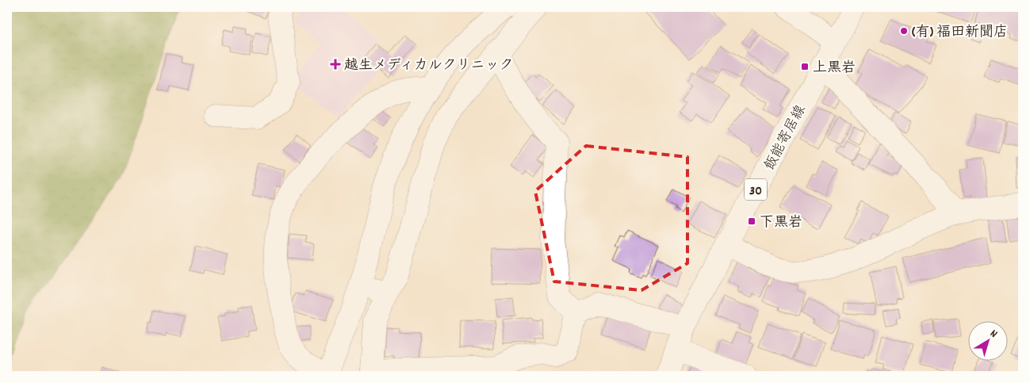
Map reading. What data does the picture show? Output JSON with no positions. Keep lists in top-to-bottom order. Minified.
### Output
{"streets":{"street":["飯能寄居線","30"]},"places":{"other":["(有) 福田新聞店"],"health":["越生メディカルクリニック"],"transit":["上黒岩","下黒岩"]},"north":"top right"}
